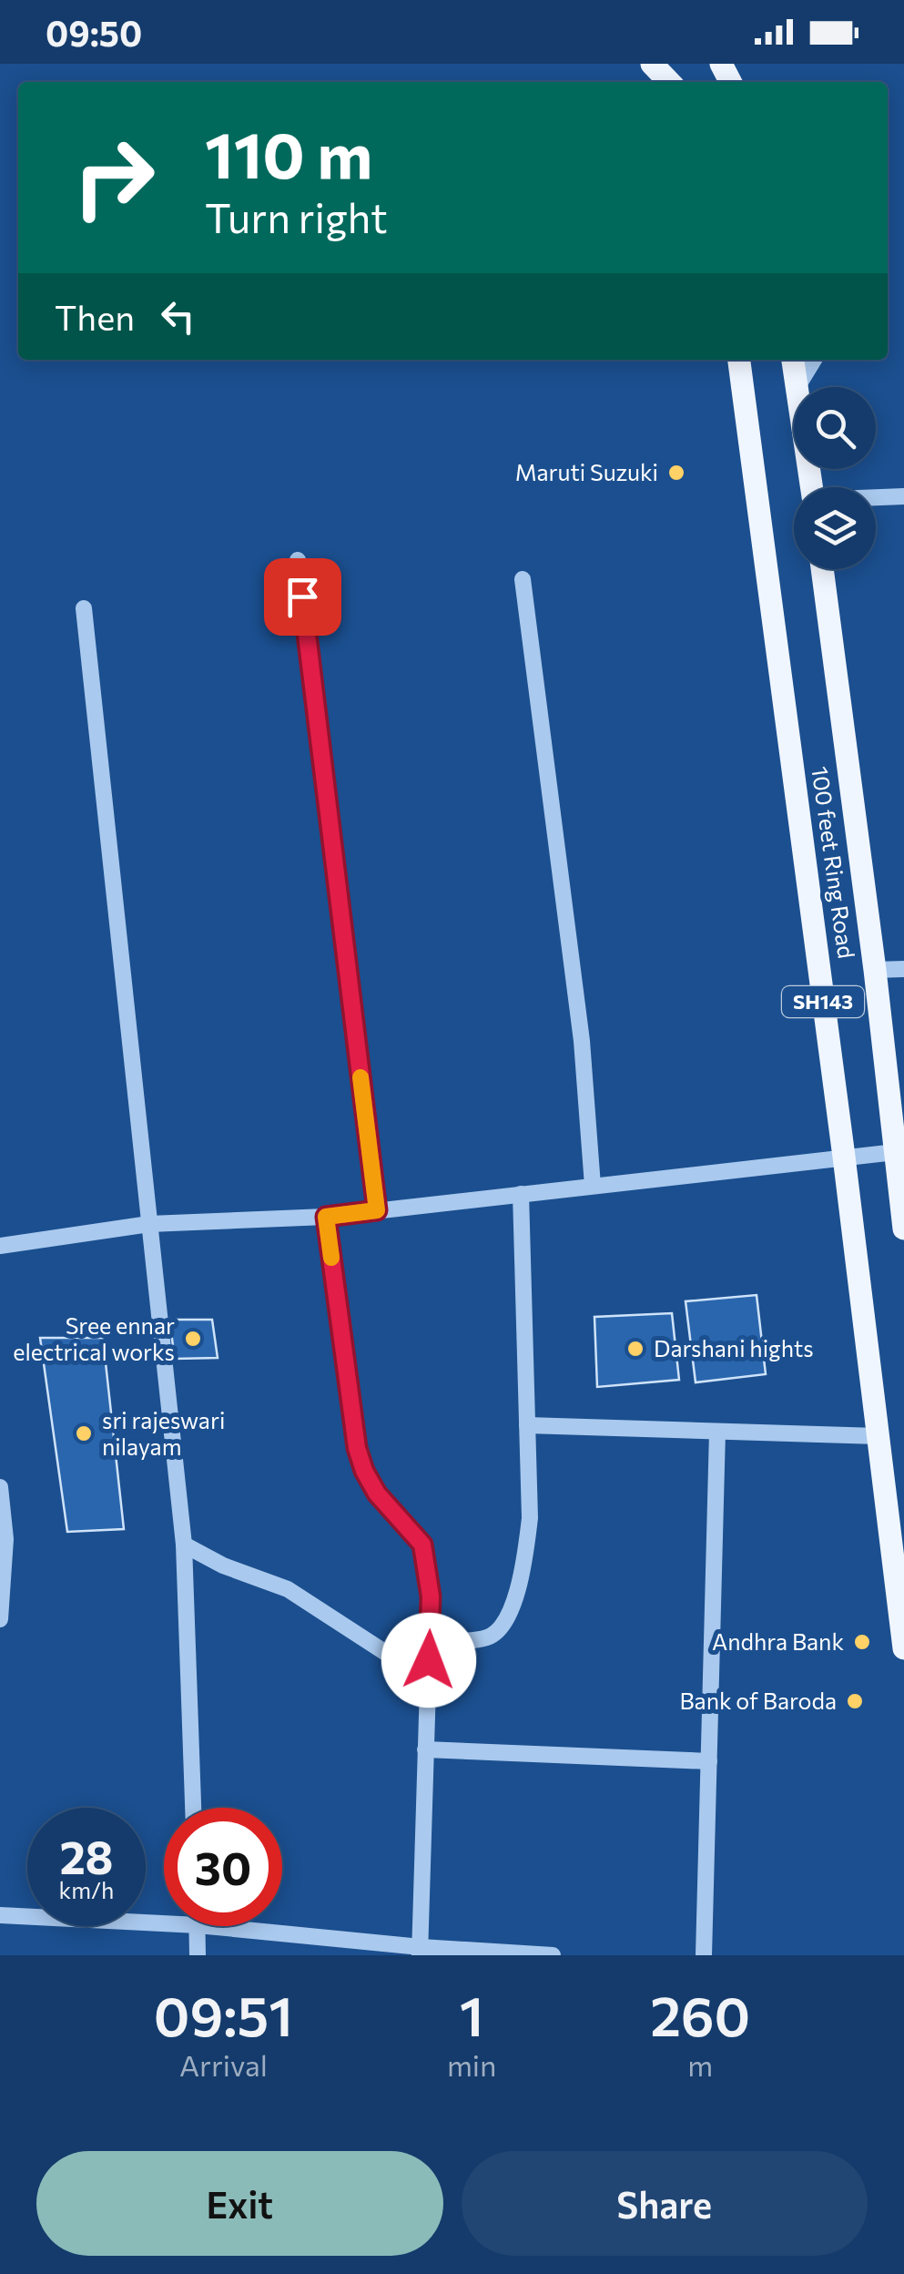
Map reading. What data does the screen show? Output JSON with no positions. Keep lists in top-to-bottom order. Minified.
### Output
{"streets":{"main road":["100 feet Ring Road","SH143"]},"places":["Maruti Suzuki","Sree ennar electrical works","Darshani hights","sri rajeswari nilayam","Andhra Bank","Bank of Baroda"],"page":{"status":"09:50","turn":["110 m","Turn right"],"then":"Then","speed":"28 km/h","limit":"30","eta":["09:51","Arrival","1","min","260","m"],"buttons":["Exit","Share"]}}
